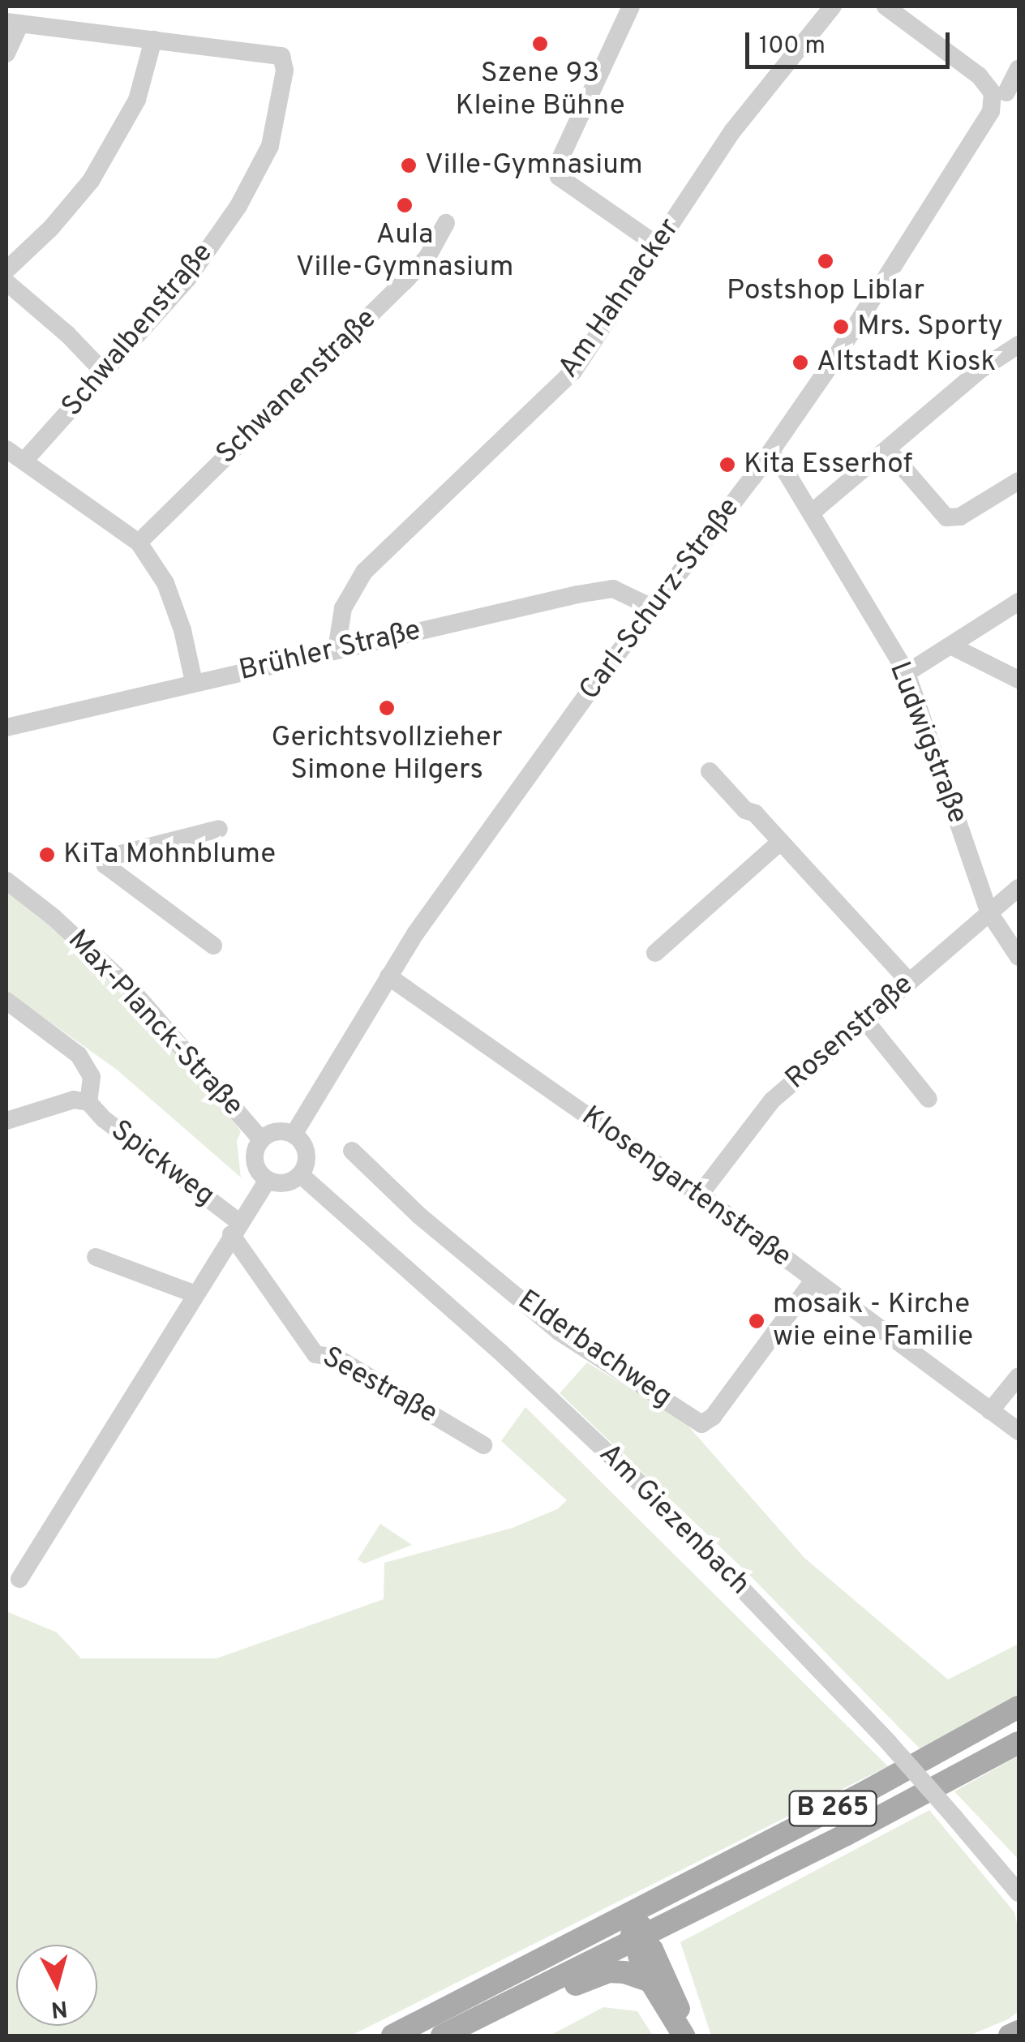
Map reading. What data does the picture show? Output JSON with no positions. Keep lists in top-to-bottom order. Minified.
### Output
{"streets":{"main road":["B 265"],"street":["Am Hahnacker","Schwalbenstraße","Schwanenstraße","Carl-Schurz-Straße","Brühler Straße","Ludwigstraße","Max-Planck-Straße","Rosenstraße","Spickweg","Klosengartenstraße","Elderbachweg","Seestraße","Am Giezenbach"]},"crossings":[["Am Hahnacker","Brühler Straße"],["Carl-Schurz-Straße","Brühler Straße"],["Carl-Schurz-Straße","Ludwigstraße"],["Carl-Schurz-Straße","Max-Planck-Straße"],["Carl-Schurz-Straße","Klosengartenstraße"],["Carl-Schurz-Straße","Am Giezenbach"],["Ludwigstraße","Rosenstraße"],["Max-Planck-Straße","Am Giezenbach"],["Rosenstraße","Klosengartenstraße"],["Spickweg","Seestraße"],["Klosengartenstraße","Elderbachweg"]],"places":["Szene 93 Kleine Bühne","Ville-Gymnasium","Aula Ville-Gymnasium","Postshop Liblar","Mrs. Sporty","Altstadt Kiosk","Kita Esserhof","Gerichtsvollzieher Simone Hilgers","KiTa Mohnblume","mosaik - Kirche wie eine Familie"],"scale_bar":"100 m","north":"bottom"}
